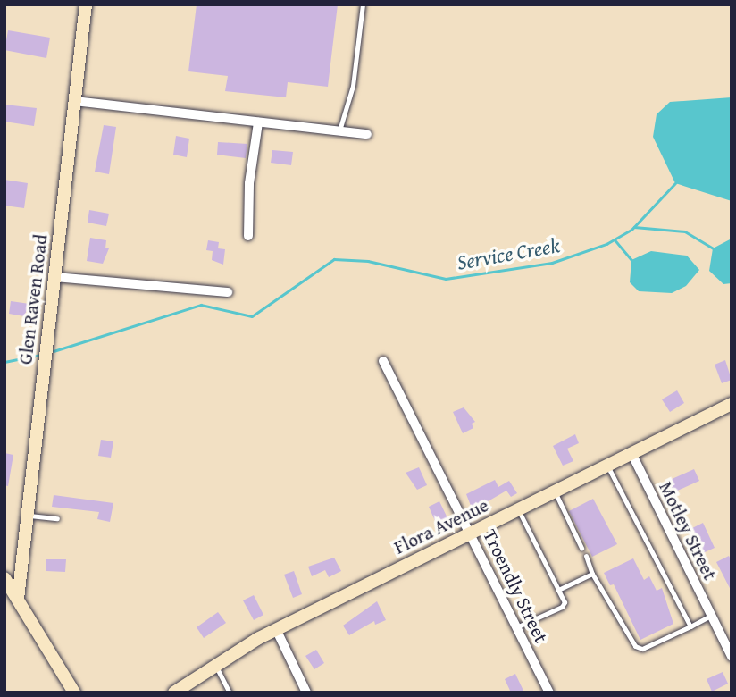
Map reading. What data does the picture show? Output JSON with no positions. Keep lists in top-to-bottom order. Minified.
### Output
{"streets":{"street":["Glen Raven Road","Flora Avenue","Motley Street","Troendly Street"]},"crossings":[["Flora Avenue","Motley Street"],["Flora Avenue","Troendly Street"]],"water":["Service Creek"]}
